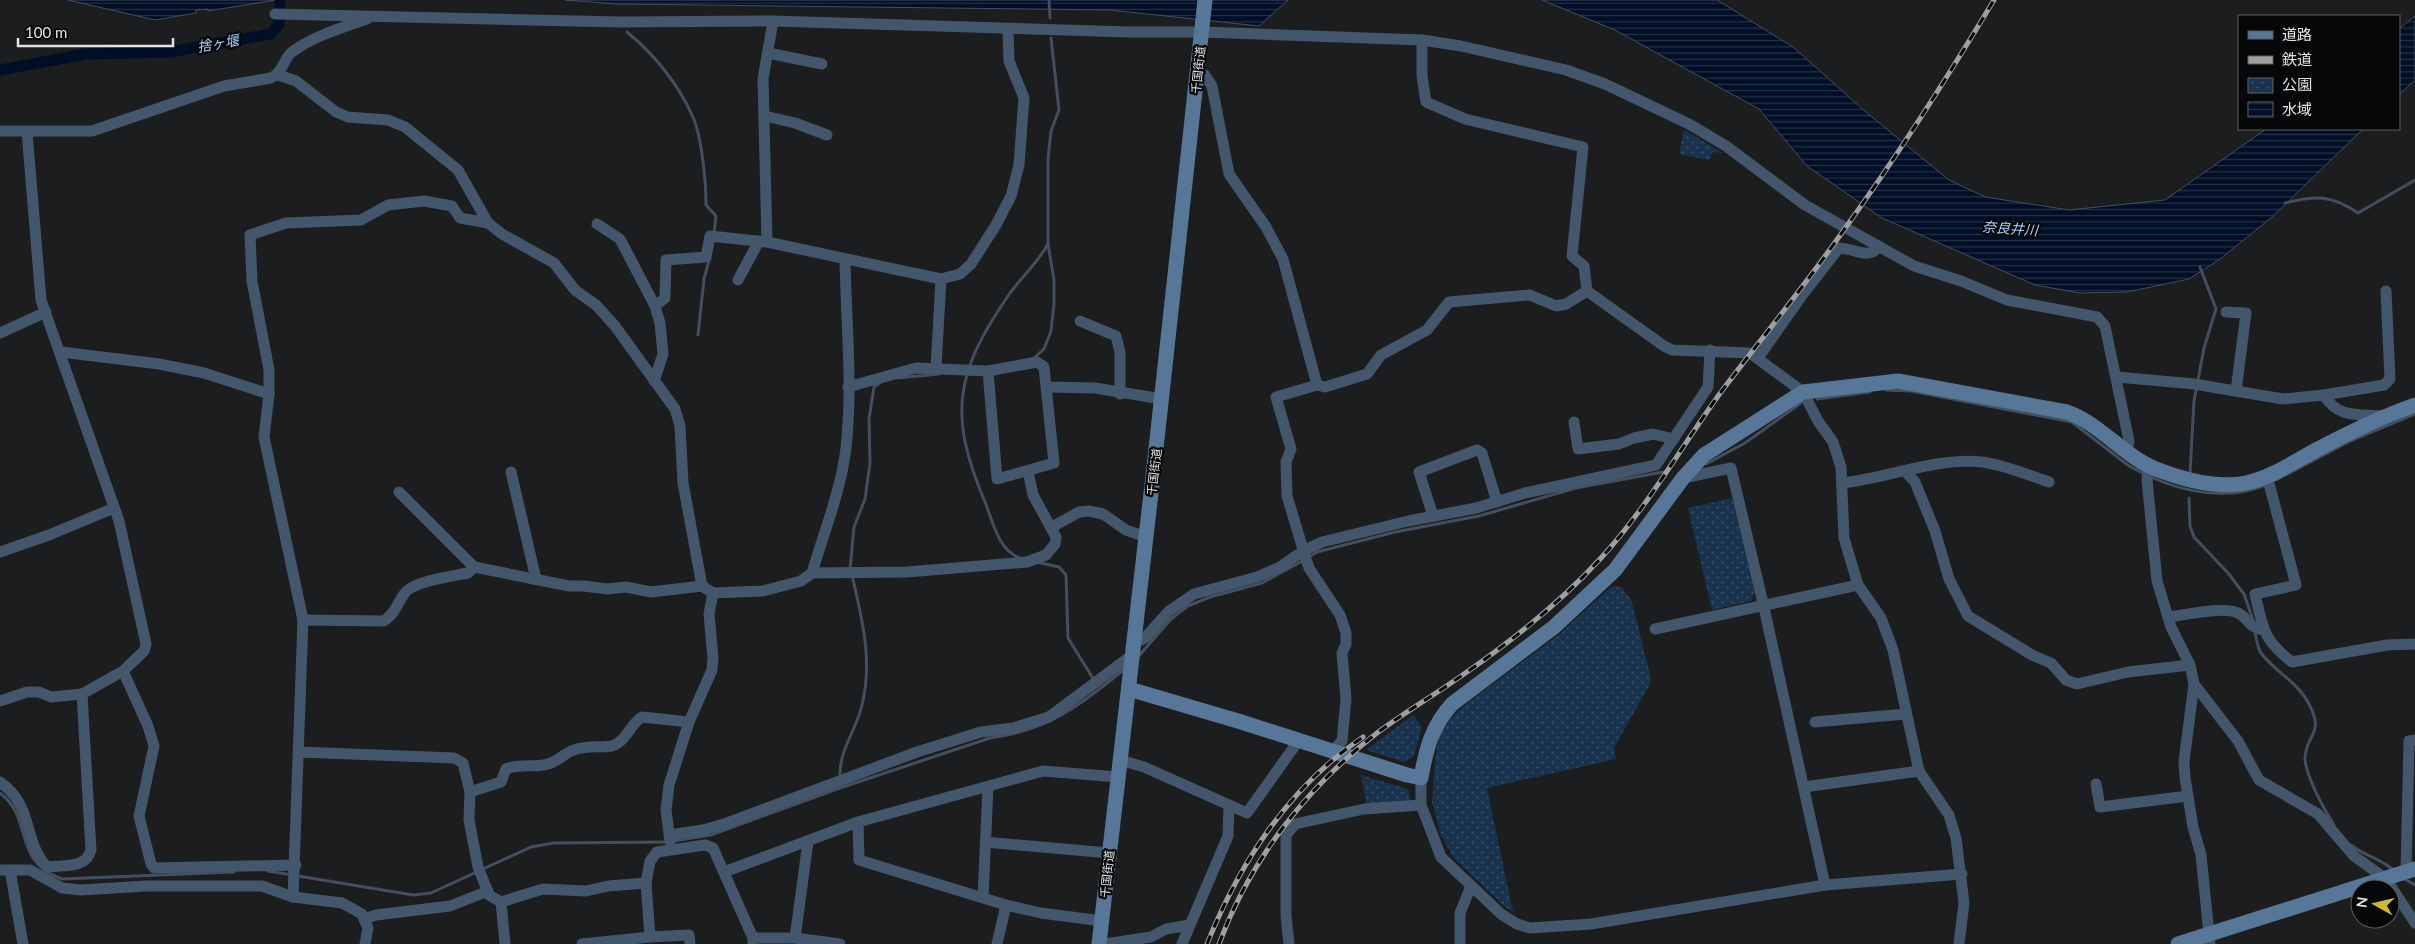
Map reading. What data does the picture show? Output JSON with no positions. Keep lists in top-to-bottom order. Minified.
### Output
{"streets":{"street":["千国街道"]},"water":["捨ヶ堰","奈良井川"],"legend":["道路","鉄道","公園","水域"],"scale_bar":"100 m","north":"left"}
